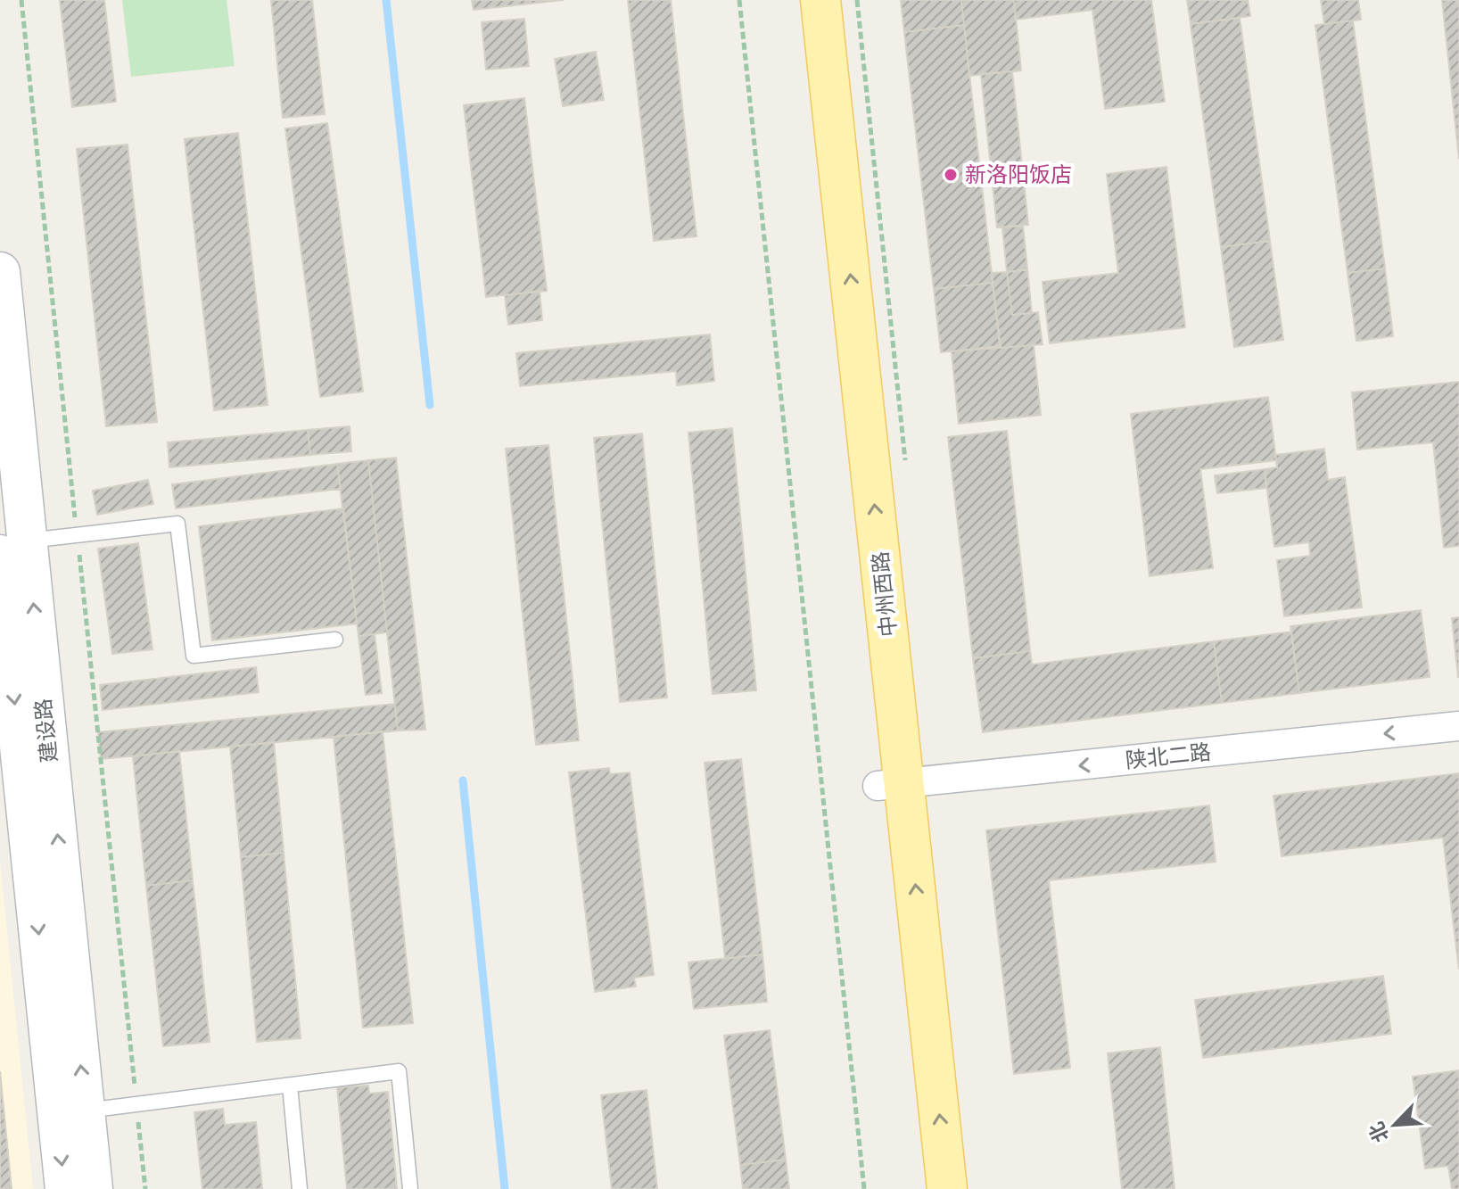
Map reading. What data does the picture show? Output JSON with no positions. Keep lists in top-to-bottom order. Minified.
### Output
{"streets":{"main road":["中州西路"],"street":["建设路","陕北二路"]},"crossings":[["中州西路","陕北二路"]],"one_way":["陕北二路"],"places":["新洛阳饭店"],"north":"bottom left"}
